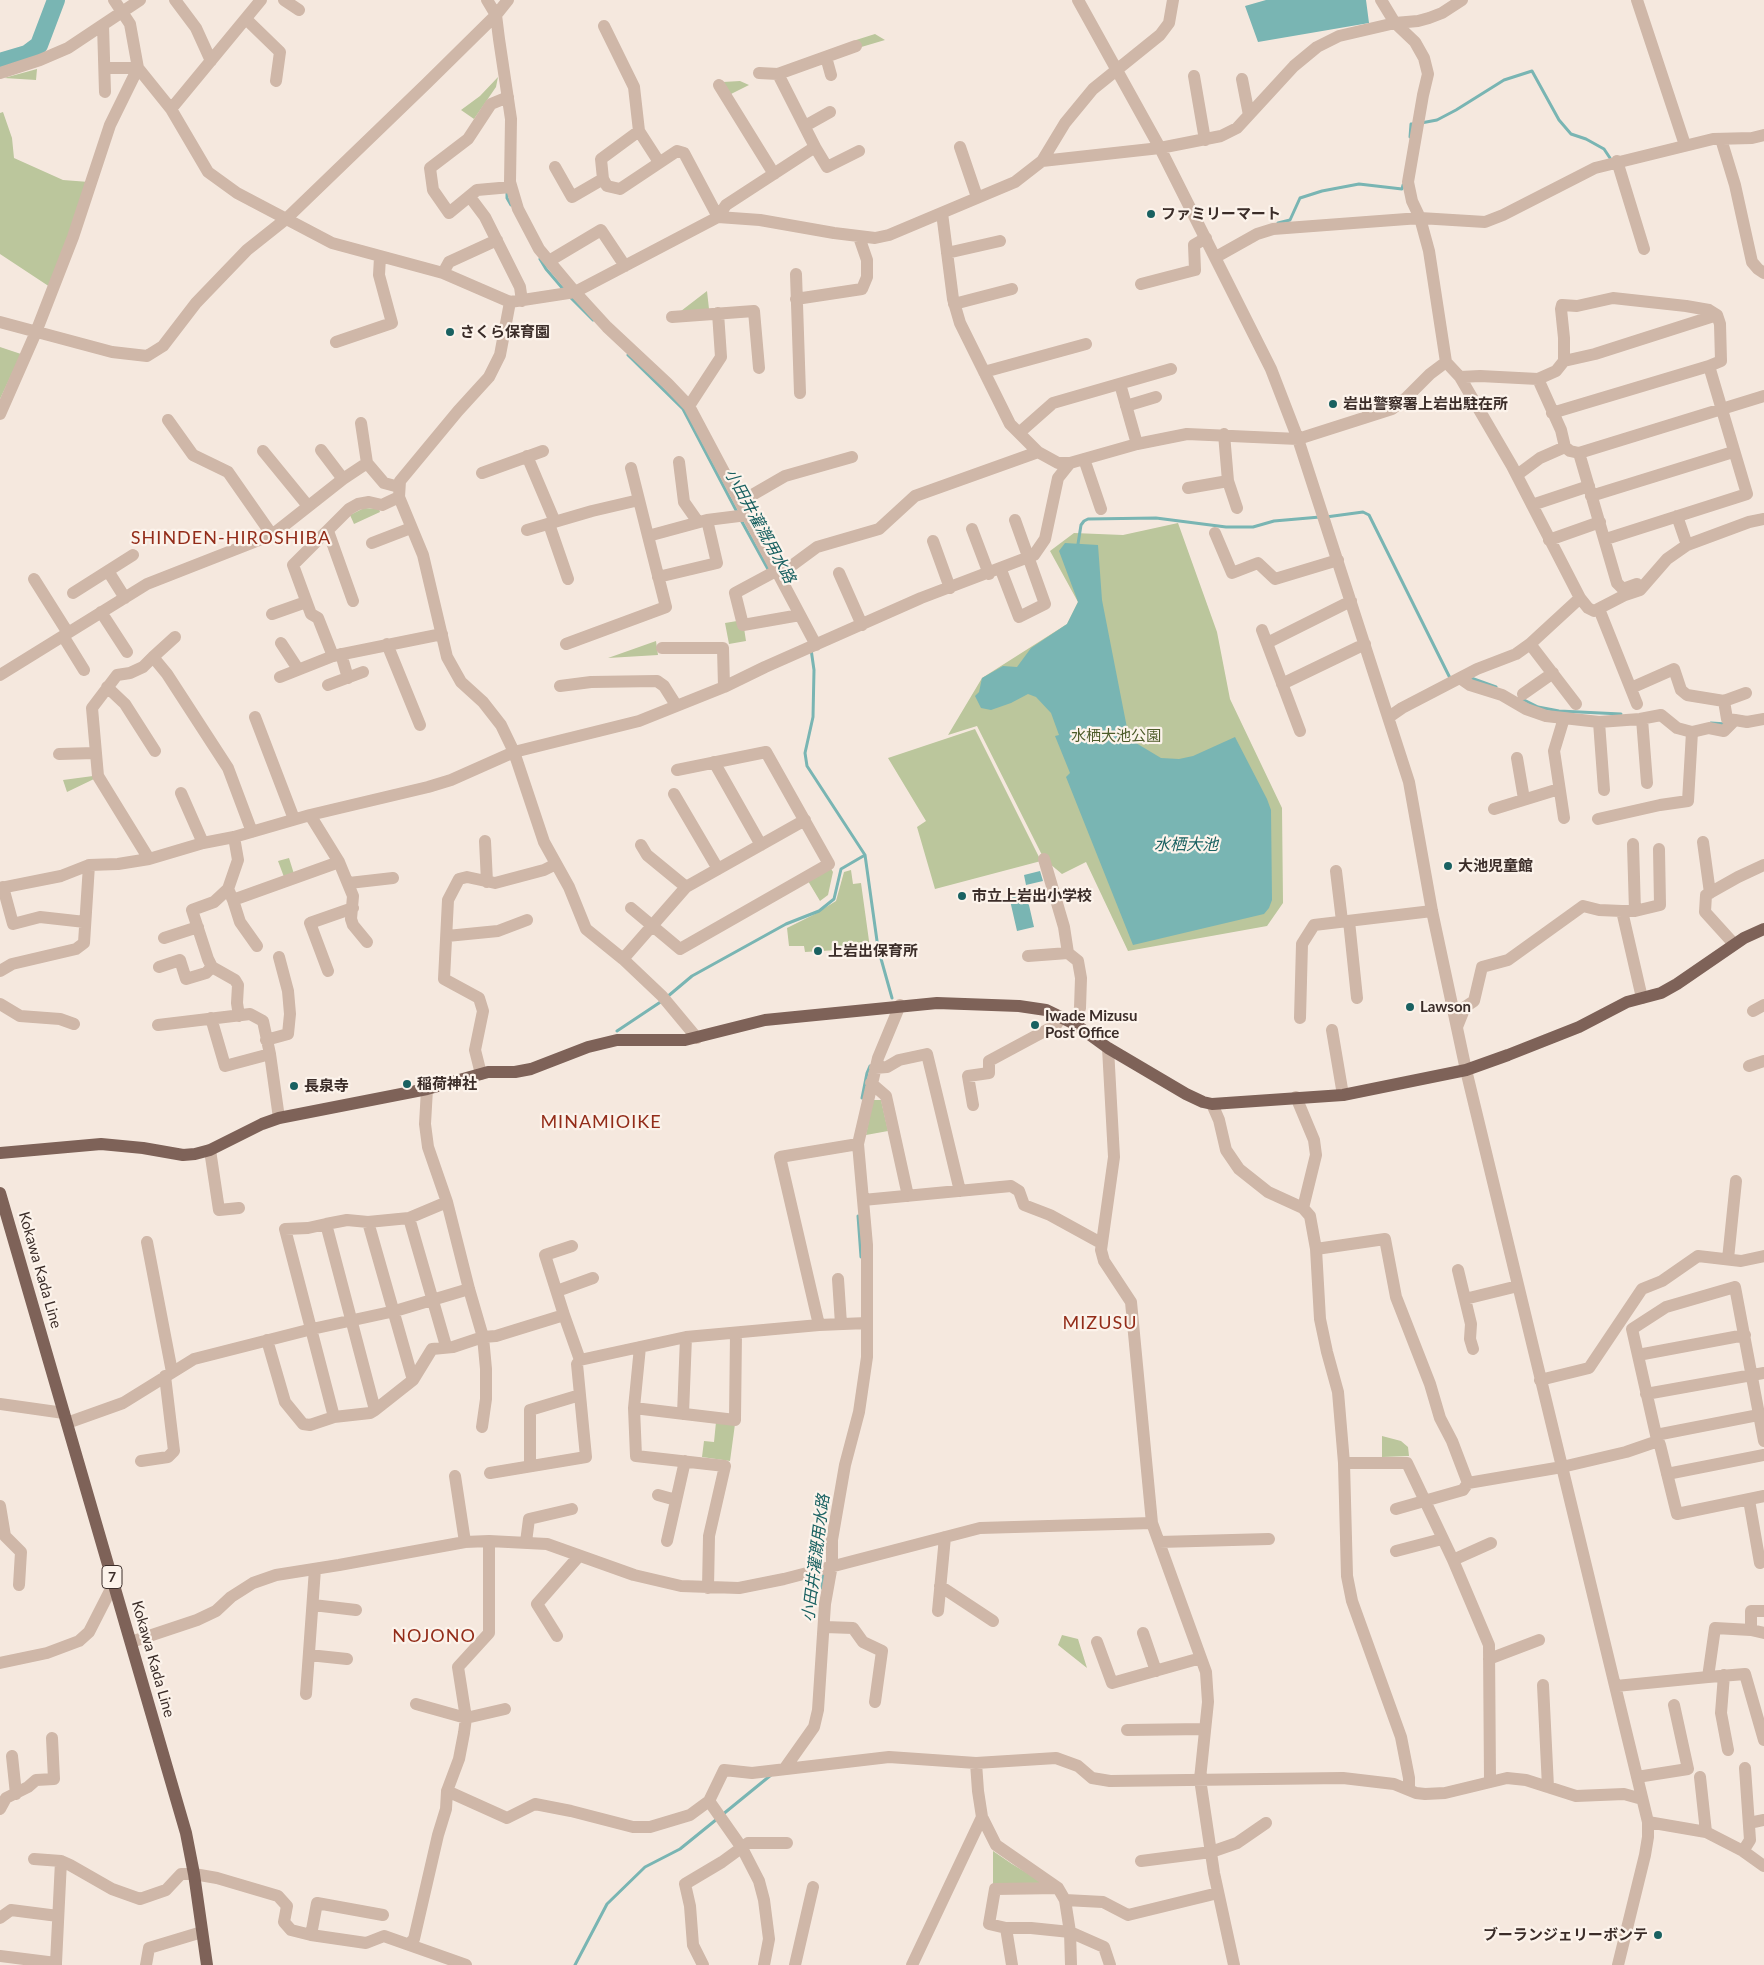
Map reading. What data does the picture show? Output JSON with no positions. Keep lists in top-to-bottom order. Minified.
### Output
{"streets":{"main road":["Kokawa Kada Line","7"]},"districts":["SHINDEN-HIROSHIBA","MINAMIOIKE","MIZUSU","NOJONO"],"water":["小田井灌漑用水路","水栖大池"],"parks":["水栖大池公園"],"places":["ファミリーマート","さくら保育園","岩出警察署上岩出駐在所","大池児童館","市立上岩出小学校","上岩出保育所","Lawson","Iwade Mizusu Post Office","稲荷神社","長泉寺","ブーランジェリーボンテ"]}
